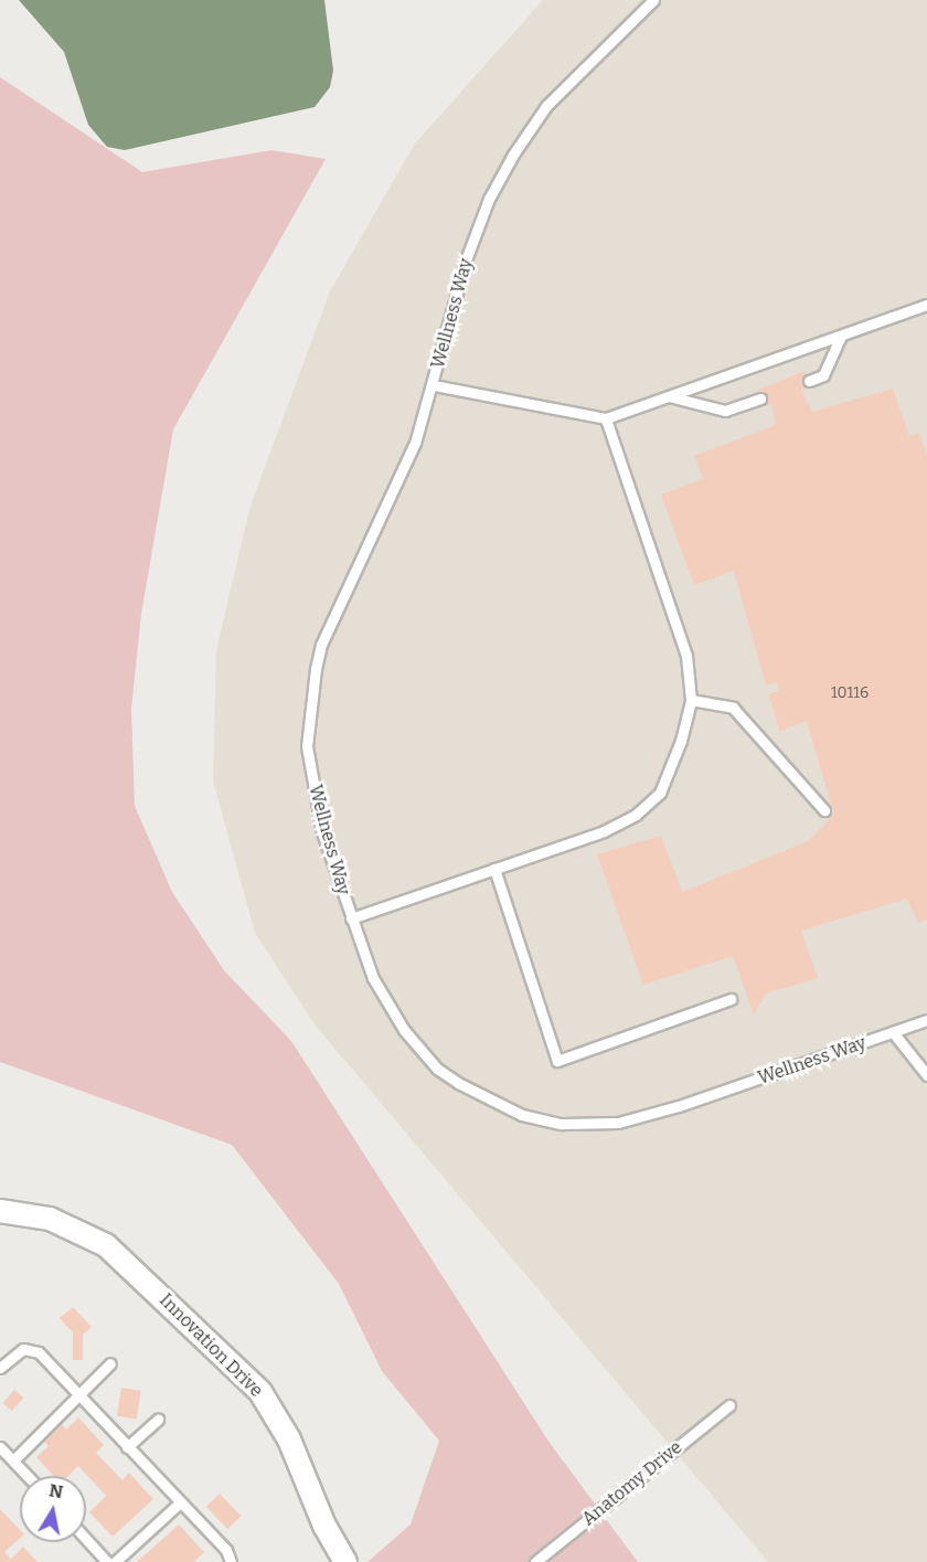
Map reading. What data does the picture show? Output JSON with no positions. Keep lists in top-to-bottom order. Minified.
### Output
{"streets":{"street":["Innovation Drive"],"lane":["Wellness Way","Anatomy Drive"]},"house_numbers":["10116"],"north":"top"}
